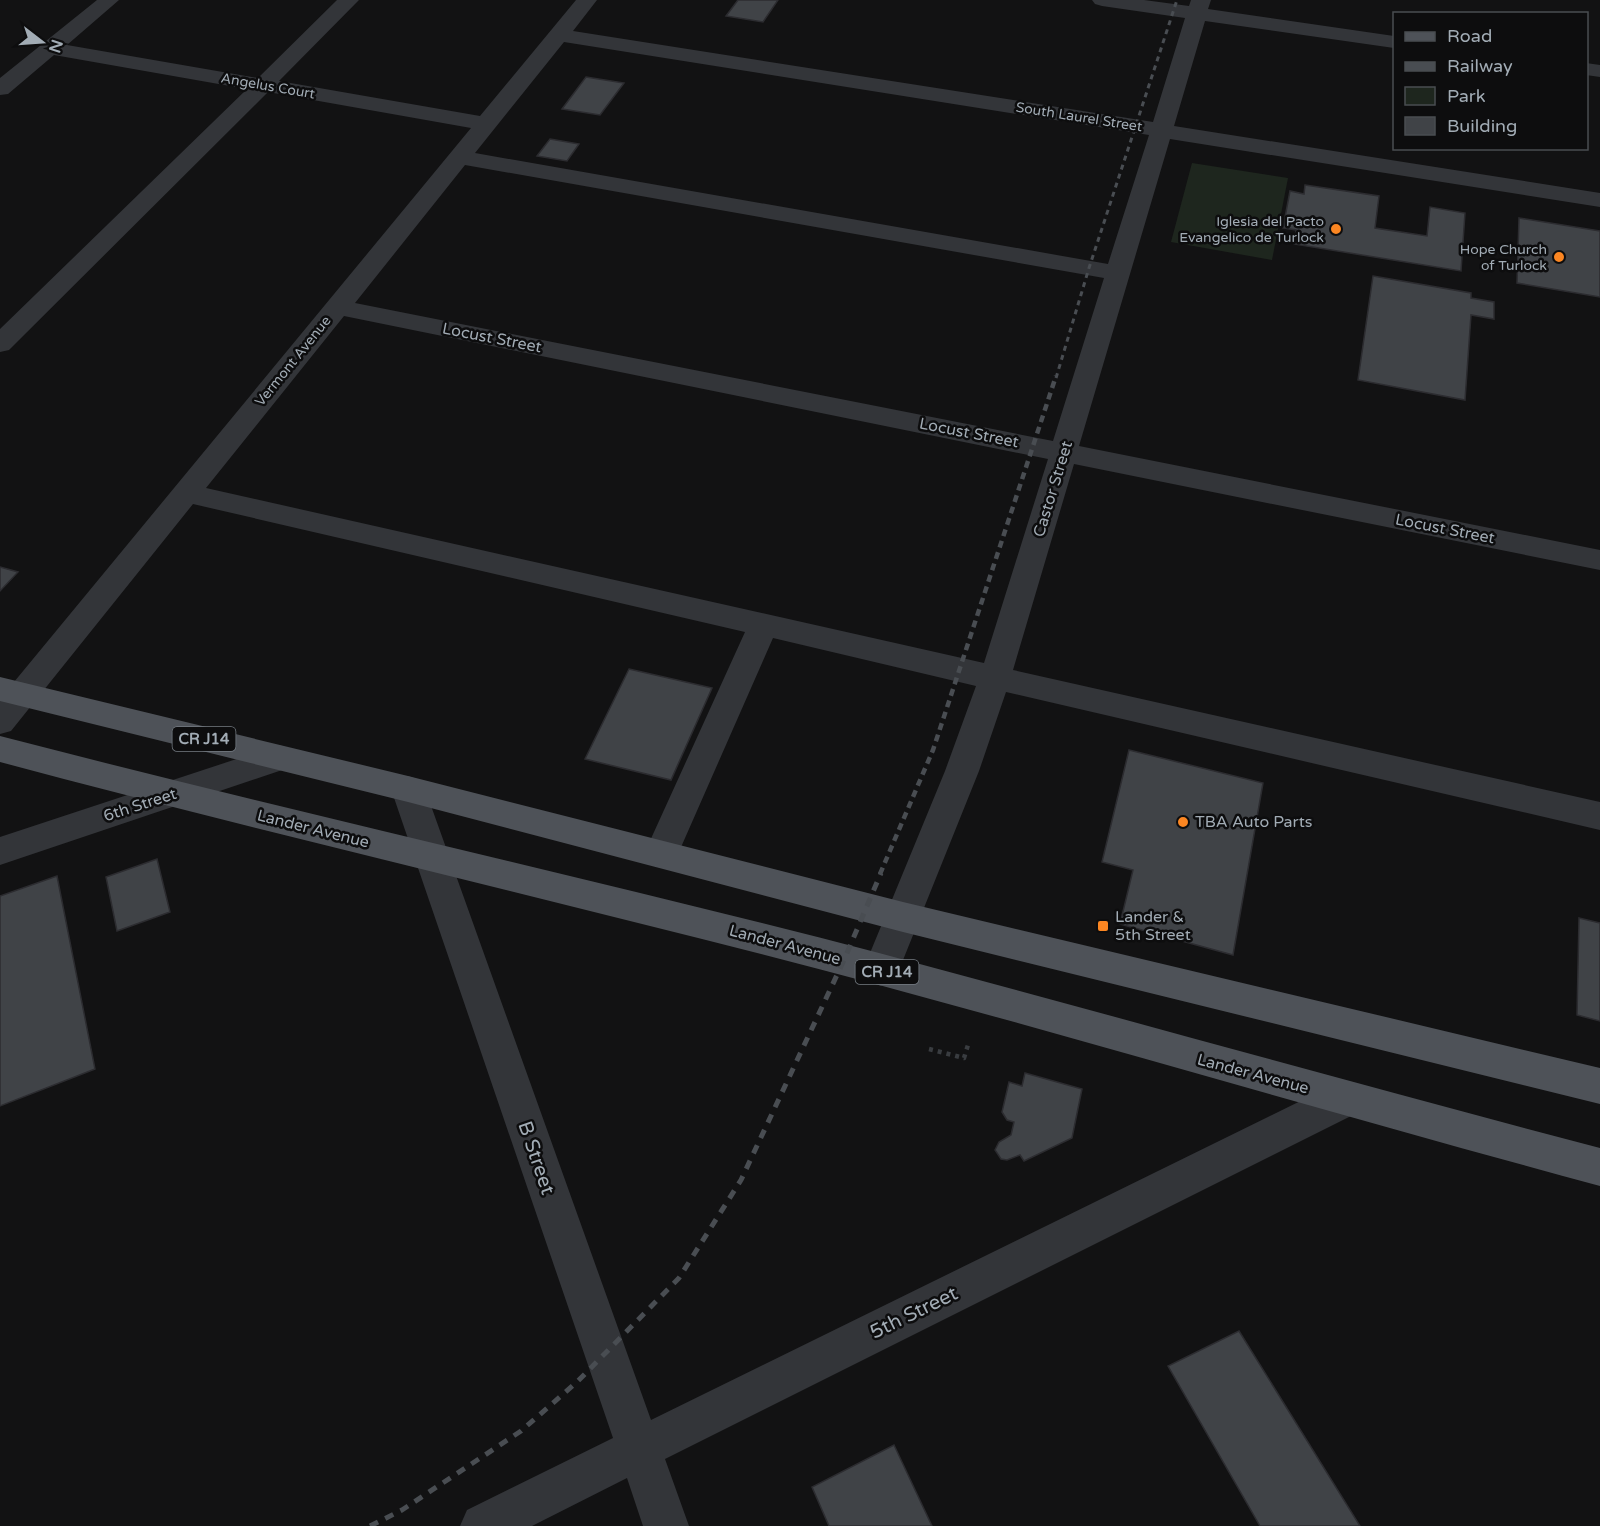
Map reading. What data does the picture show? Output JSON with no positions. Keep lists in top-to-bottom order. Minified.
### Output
{"streets":{"main road":["CR J14","Lander Avenue"],"street":["Angelus Court","South Laurel Street","Locust Street","Vermont Avenue","Castor Street","6th Street","B Street","5th Street"]},"crossings":[["Angelus Court","Vermont Avenue"],["South Laurel Street","Vermont Avenue"],["South Laurel Street","Castor Street"],["Locust Street","Vermont Avenue"],["Locust Street","Castor Street"],["Vermont Avenue","CR J14"],["Castor Street","CR J14"],["Castor Street","Lander Avenue"],["CR J14","6th Street"],["CR J14","B Street"],["6th Street","Lander Avenue"],["Lander Avenue","B Street"],["Lander Avenue","5th Street"],["B Street","5th Street"]],"places":{"other":["Iglesia del Pacto Evangelico de Turlock","Hope Church of Turlock","TBA Auto Parts"],"transit":["Lander & 5th Street"]},"legend":["Road","Railway","Park","Building"],"north":"right"}
